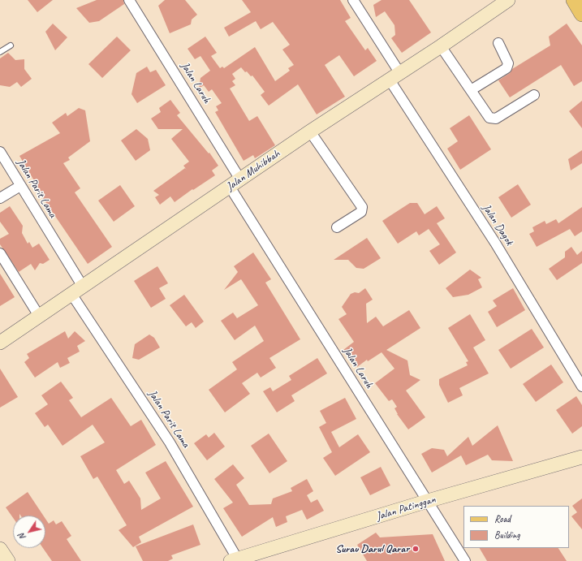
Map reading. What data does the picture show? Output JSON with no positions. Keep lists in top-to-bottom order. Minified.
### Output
{"streets":{"main road":["Jalan Muhibbah","Jalan Patinggan"],"street":["Jalan Laruh","Jalan Parit Lama","Jalan Dagok"]},"crossings":[["Jalan Laruh","Jalan Muhibbah"],["Jalan Laruh","Jalan Patinggan"],["Jalan Muhibbah","Jalan Parit Lama"],["Jalan Muhibbah","Jalan Dagok"],["Jalan Parit Lama","Jalan Patinggan"]],"places":["Surau Darul Qarar"],"legend":["Road","Building"],"north":"bottom left"}
